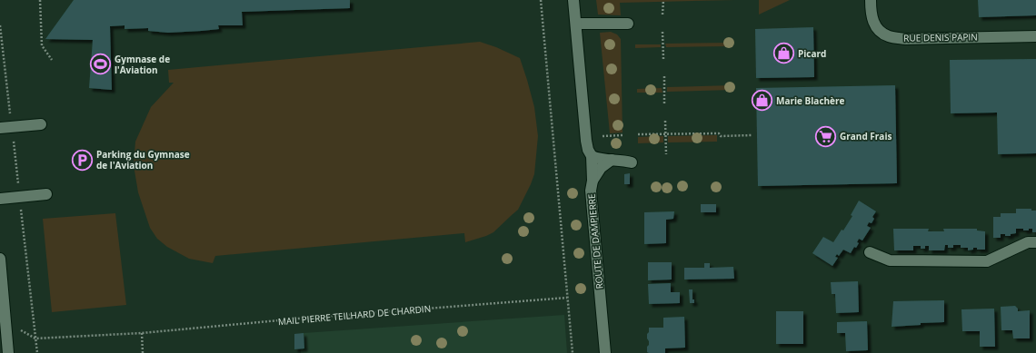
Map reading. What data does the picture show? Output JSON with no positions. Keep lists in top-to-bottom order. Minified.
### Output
{"streets":{"street":["RUE DENIS PAPIN","ROUTE DE DAMPIERRE"],"path":["MAIL PIERRE TEILHARD DE CHARDIN"]},"places":{"shop":["Picard","Marie Blachère"],"sports":["Gymnase de l'Aviation"],"supermarket":["Grand Frais"],"parking":["Parking du Gymnase de l'Aviation"]}}
